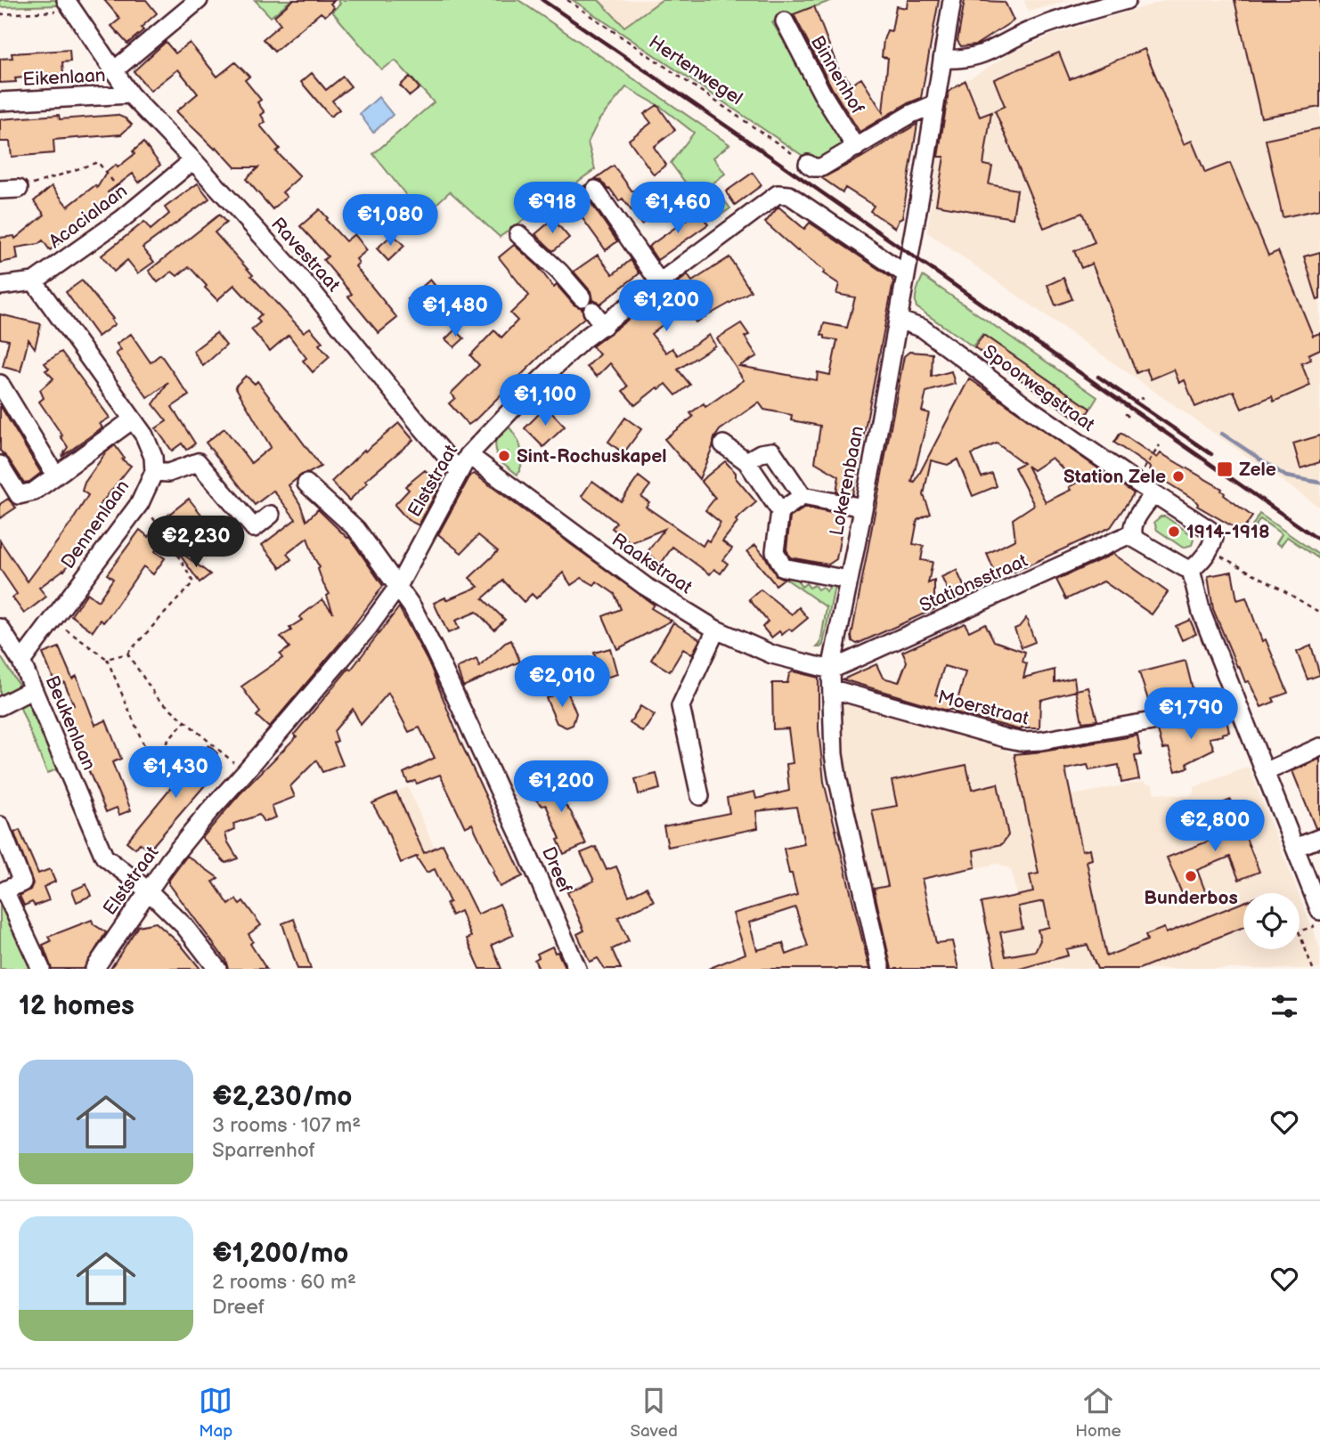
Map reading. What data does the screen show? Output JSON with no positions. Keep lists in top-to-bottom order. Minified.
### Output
{"streets":{"street":["Binnenhof","Eikenlaan","Acacialaan","Ravestraat","Spoorwegstraat","Elststraat","Lokerenbaan","Dennenlaan","Raakstraat","Stationsstraat","Moerstraat","Beukenlaan","Dreef"],"path":["Hertenwegel"]},"crossings":[["Eikenlaan","Ravestraat"],["Acacialaan","Ravestraat"],["Acacialaan","Dennenlaan"],["Ravestraat","Elststraat"],["Spoorwegstraat","Lokerenbaan"],["Elststraat","Lokerenbaan"],["Elststraat","Raakstraat"],["Elststraat","Beukenlaan"],["Elststraat","Dreef"],["Lokerenbaan","Raakstraat"],["Lokerenbaan","Stationsstraat"],["Lokerenbaan","Moerstraat"],["Dennenlaan","Beukenlaan"],["Raakstraat","Stationsstraat"]],"places":{"other":["Sint-Rochuskapel","Station Zele","1914-1918","Bunderbos"],"transit":["Zele"]},"page":{"price":["€918","€1,460","€1,080","€1,200","€1,480","€1,100","€2,230","€2,010","€1,790","€1,430","€1,200","€2,800"],"heading":"12 homes","list":[{"name":"€2,230/mo","note":"3 rooms · 107 m² · Sparrenhof"},{"name":"€1,200/mo","note":"2 rooms · 60 m² · Dreef"}],"tabs":["Map","Saved","Home"]}}
